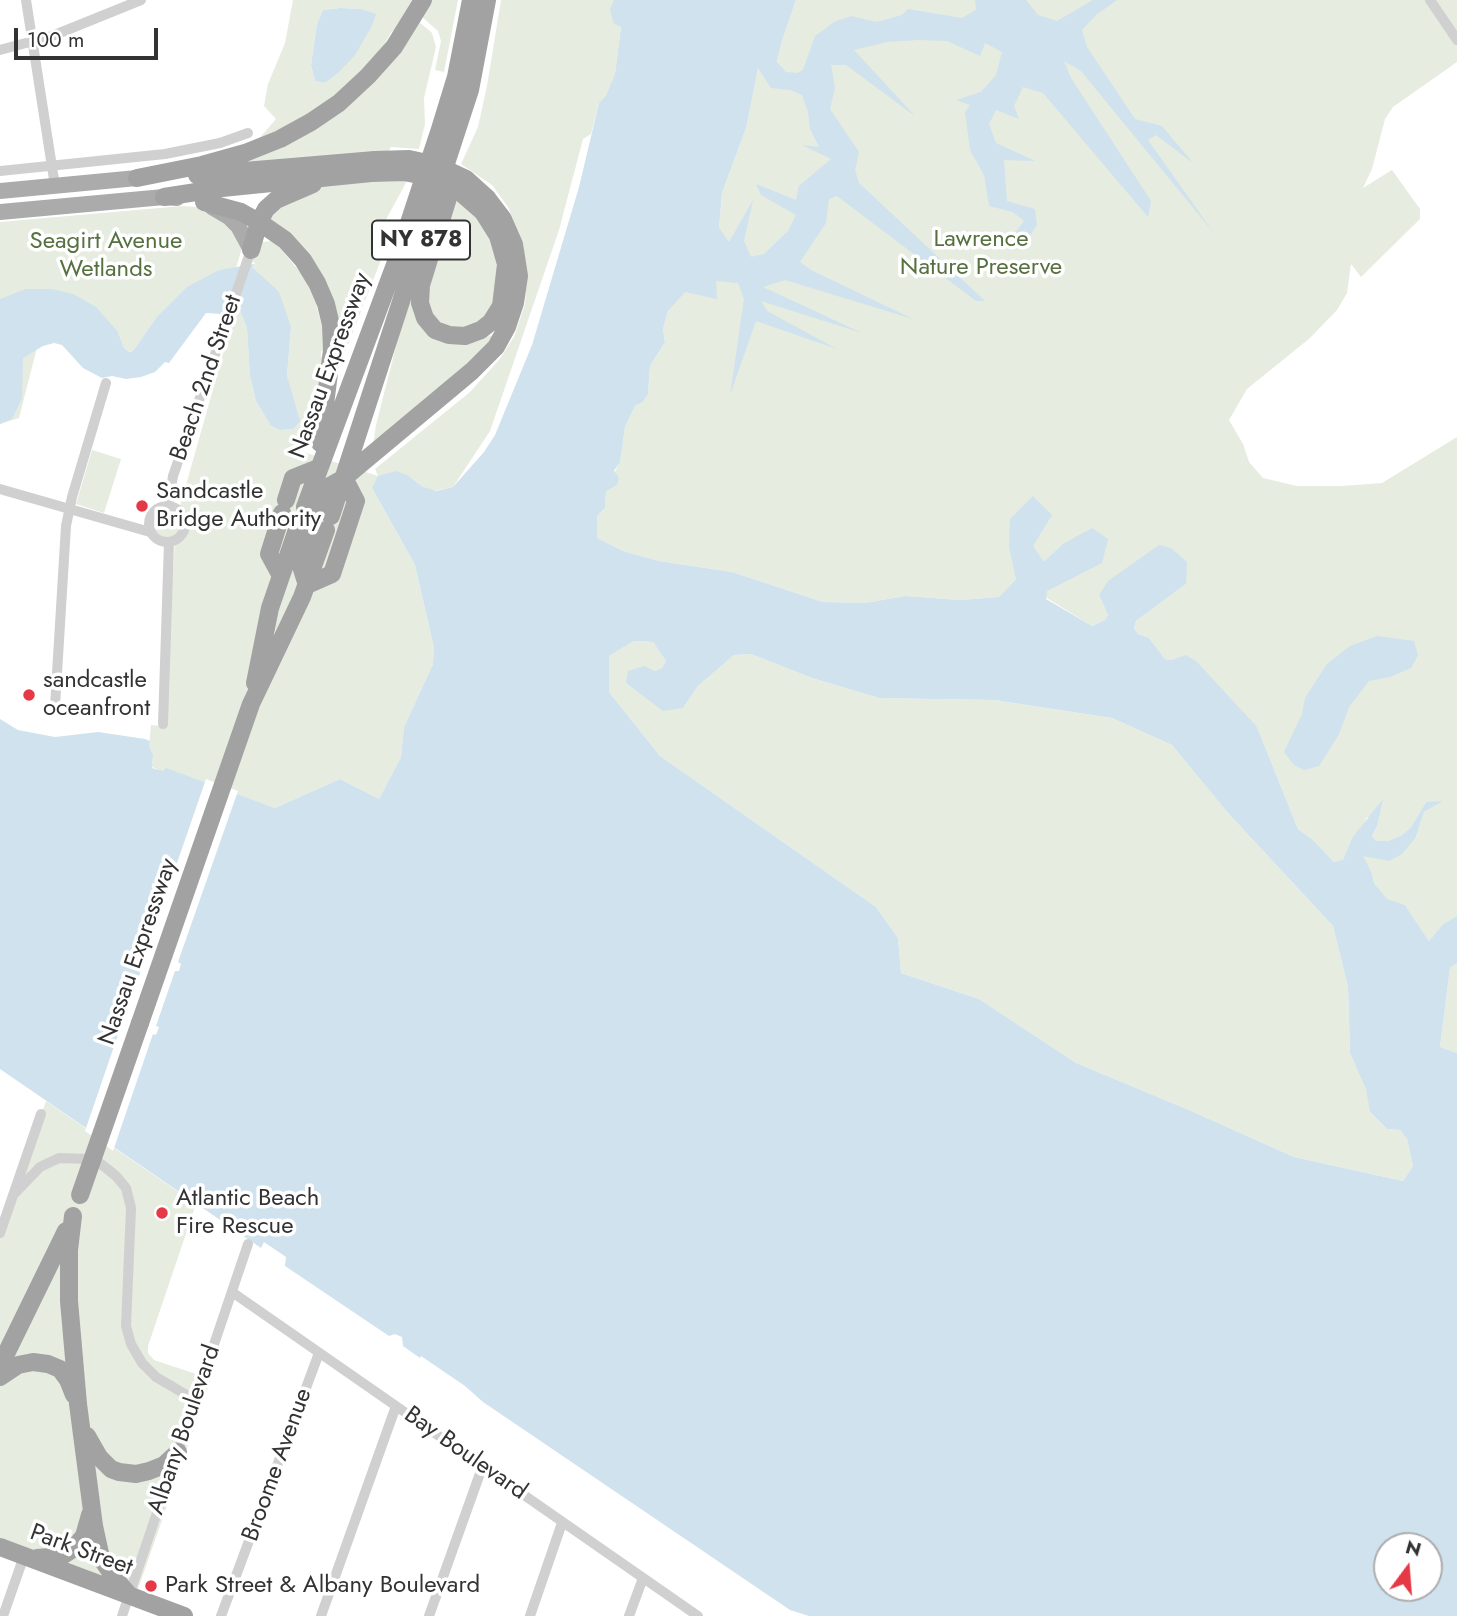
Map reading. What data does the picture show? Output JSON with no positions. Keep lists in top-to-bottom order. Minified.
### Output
{"streets":{"highway":["NY 878","Nassau Expressway","Park Street"],"street":["Beach 2nd Street","Albany Boulevard","Bay Boulevard","Broome Avenue"]},"crossings":[["Nassau Expressway","Albany Boulevard"],["Nassau Expressway","Park Street"],["Albany Boulevard","Bay Boulevard"],["Albany Boulevard","Park Street"],["Bay Boulevard","Broome Avenue"]],"parks":["Lawrence Nature Preserve","Seagirt Avenue Wetlands"],"places":["Sandcastle Bridge Authority","sandcastle oceanfront","Atlantic Beach Fire Rescue","Park Street & Albany Boulevard"],"scale_bar":"100 m","north":"top"}
